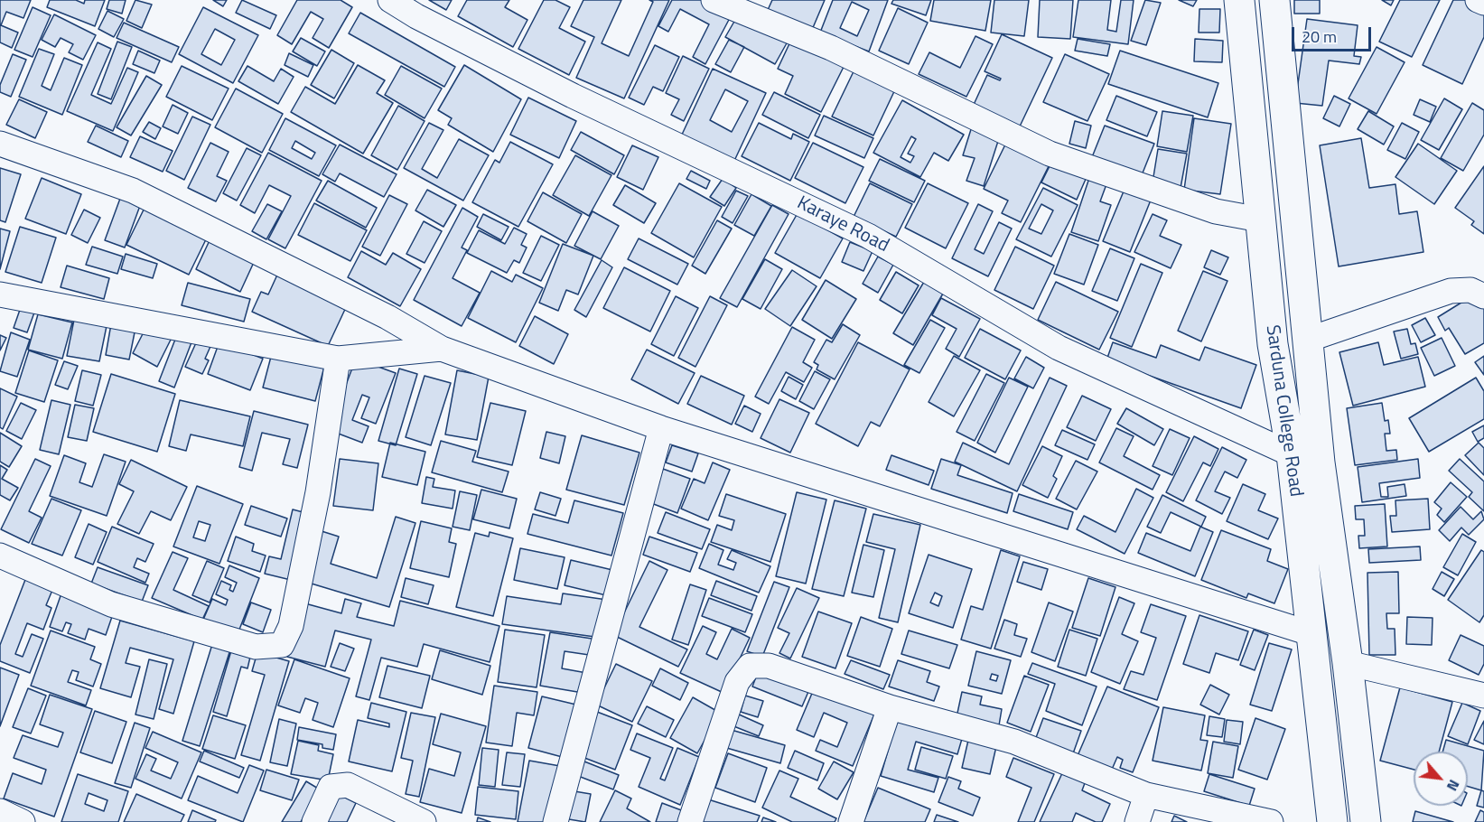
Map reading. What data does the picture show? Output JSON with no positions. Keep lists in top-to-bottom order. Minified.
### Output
{"streets":{"street":["Karaye Road","Sarduna College Road"]},"crossings":[["Karaye Road","Sarduna College Road"]],"scale_bar":"20 m","north":"bottom right"}
